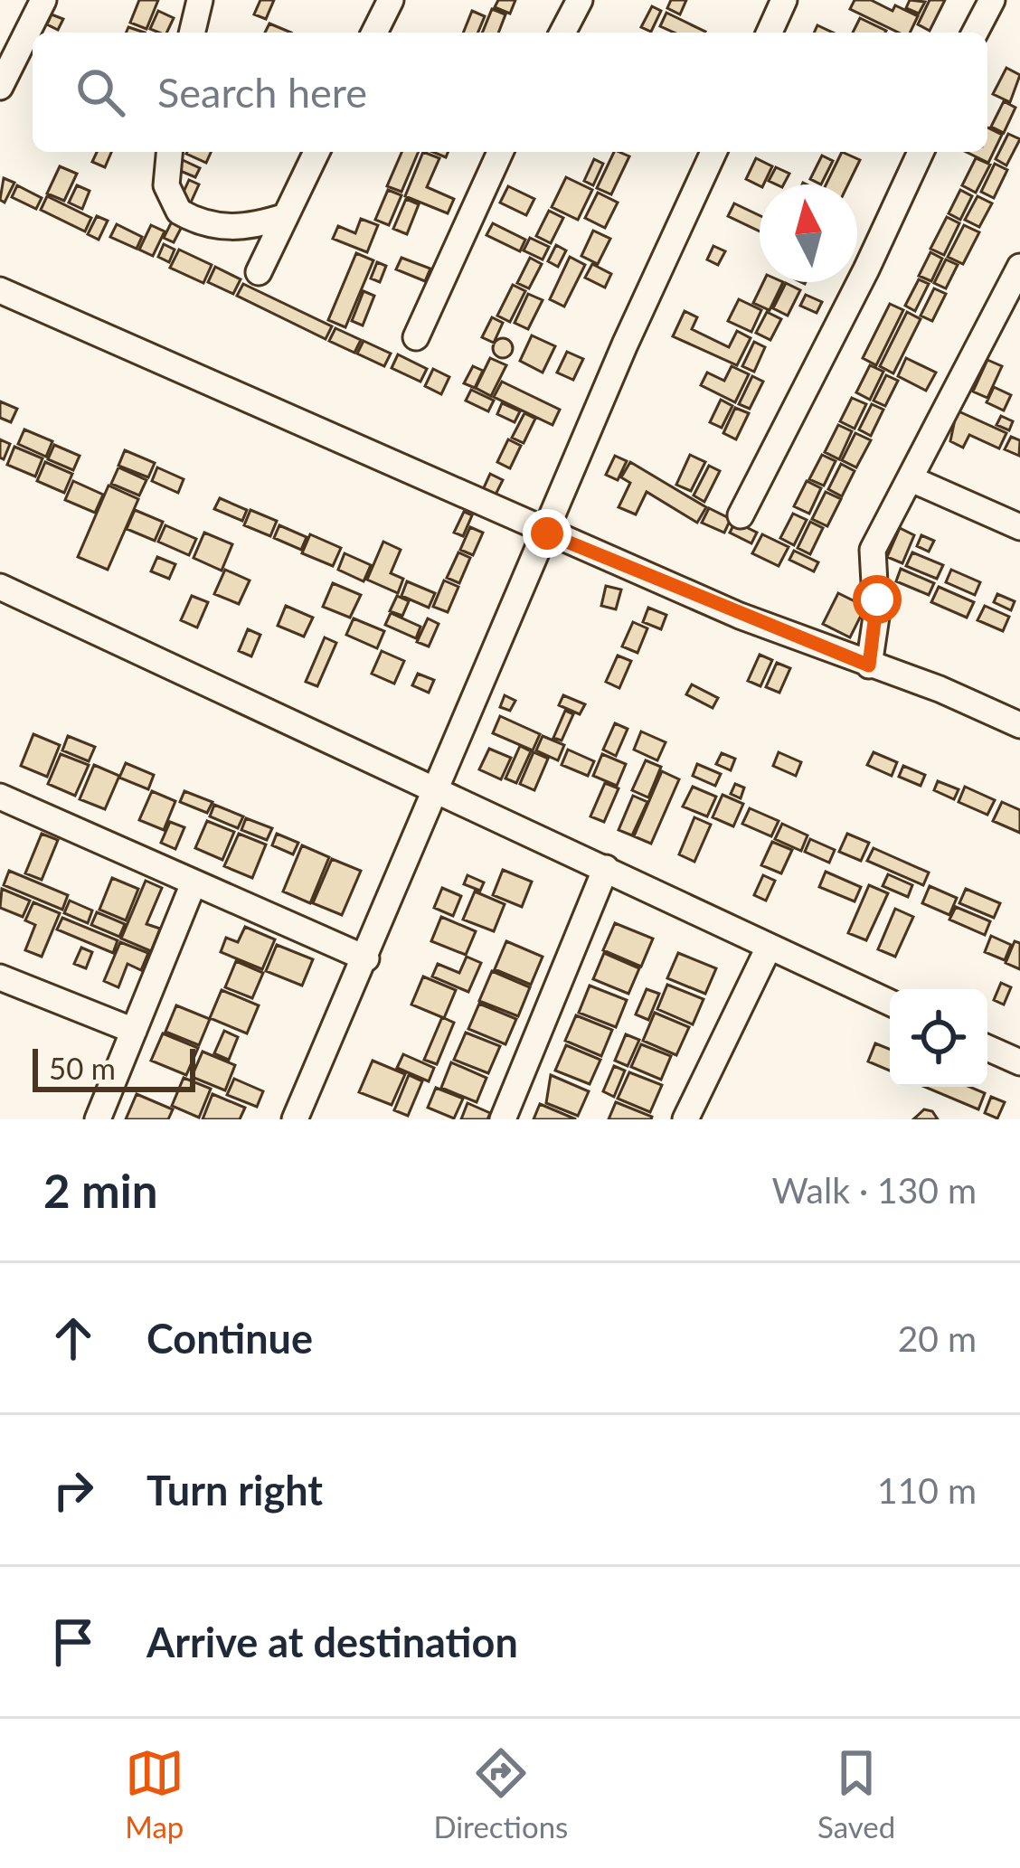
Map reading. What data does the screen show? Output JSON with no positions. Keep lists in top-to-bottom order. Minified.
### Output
{"scale_bar":"50 m","north":"top","page":{"search":"Search here","scale":"50 m","heading":["2 min","Walk · 130 m"],"list":[["Continue","20 m"],["Turn right","110 m"],"Arrive at destination"],"nav":["Map","Directions","Saved"]}}
